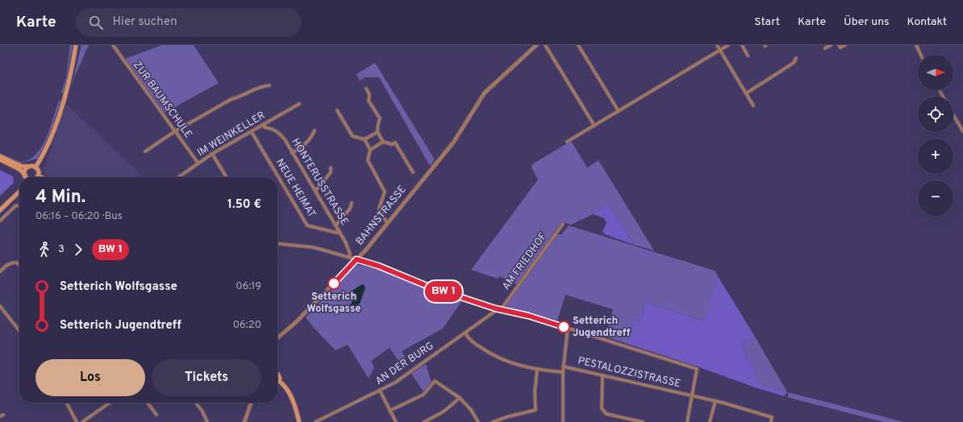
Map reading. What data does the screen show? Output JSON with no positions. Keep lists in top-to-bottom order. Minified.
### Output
{"streets":{"street":["ZUR BAUMSCHULE","IM WEINKELLER","HONTERUSSTRASSE","NEUE HEIMAT","BAHNSTRASSE","AM FRIEDHOF","AN DER BURG","PESTALOZZISTRASSE"]},"crossings":[["ZUR BAUMSCHULE","IM WEINKELLER"],["IM WEINKELLER","HONTERUSSTRASSE"],["IM WEINKELLER","NEUE HEIMAT"],["HONTERUSSTRASSE","NEUE HEIMAT"]],"places":["Setterich Wolfsgasse","Setterich Jugendtreff"],"north":"right","page":{"header":"Karte","search":"Hier suchen","nav":["Start","Karte","Über uns","Kontakt"],"on_map":"BW 1","map_buttons":["+","−"],"heading":["4 Min.","06:16 – 06:20 · Bus","1.50 €"],"legs":["3","BW 1"],"list":[{"name":"Setterich Wolfsgasse","value":"06:19"},{"name":"Setterich Jugendtreff","value":"06:20"}],"buttons":["Los","Tickets"]}}
